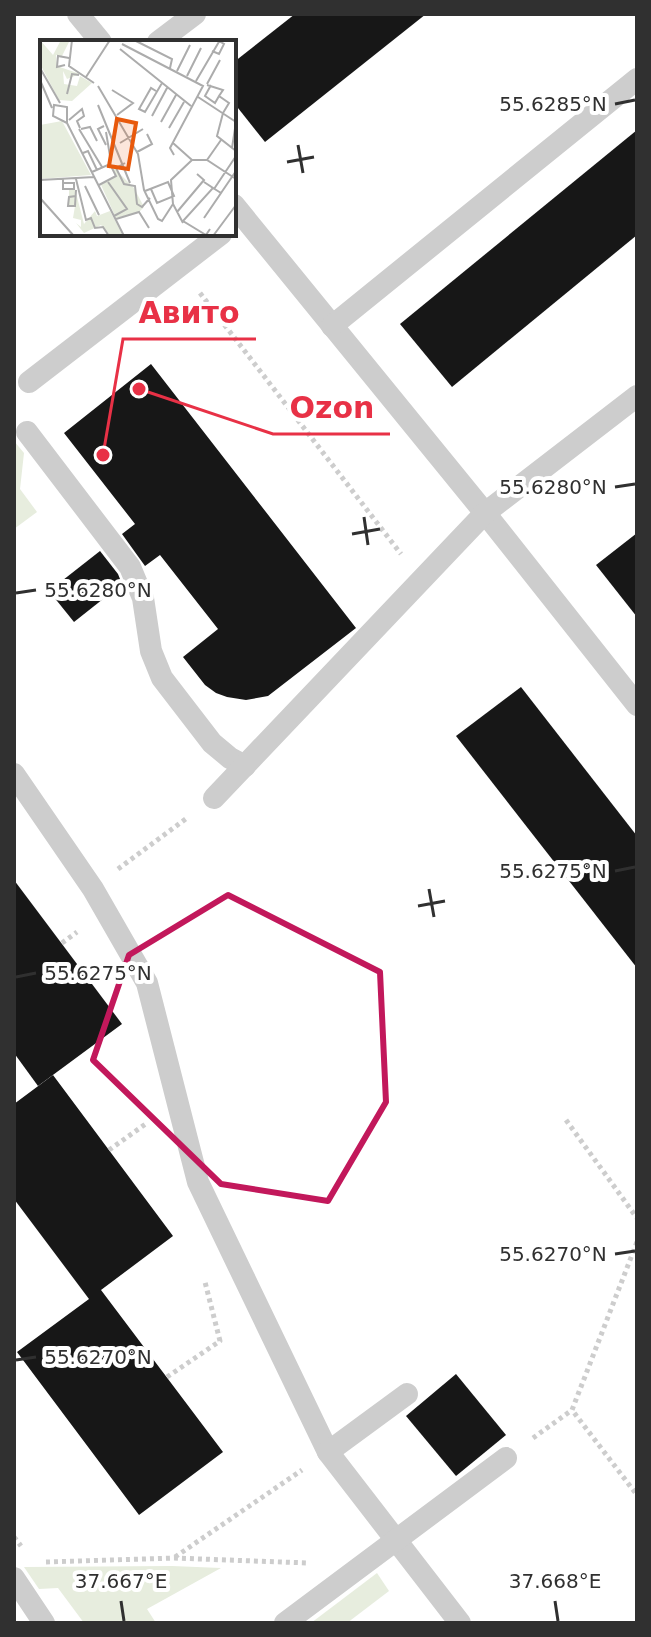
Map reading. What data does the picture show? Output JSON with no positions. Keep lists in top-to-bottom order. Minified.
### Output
{"places":["Ozon","Авито"],"coordinates":["55.6285°N","55.6280°N","55.6275°N","55.6270°N","37.667°E","37.668°E"]}
